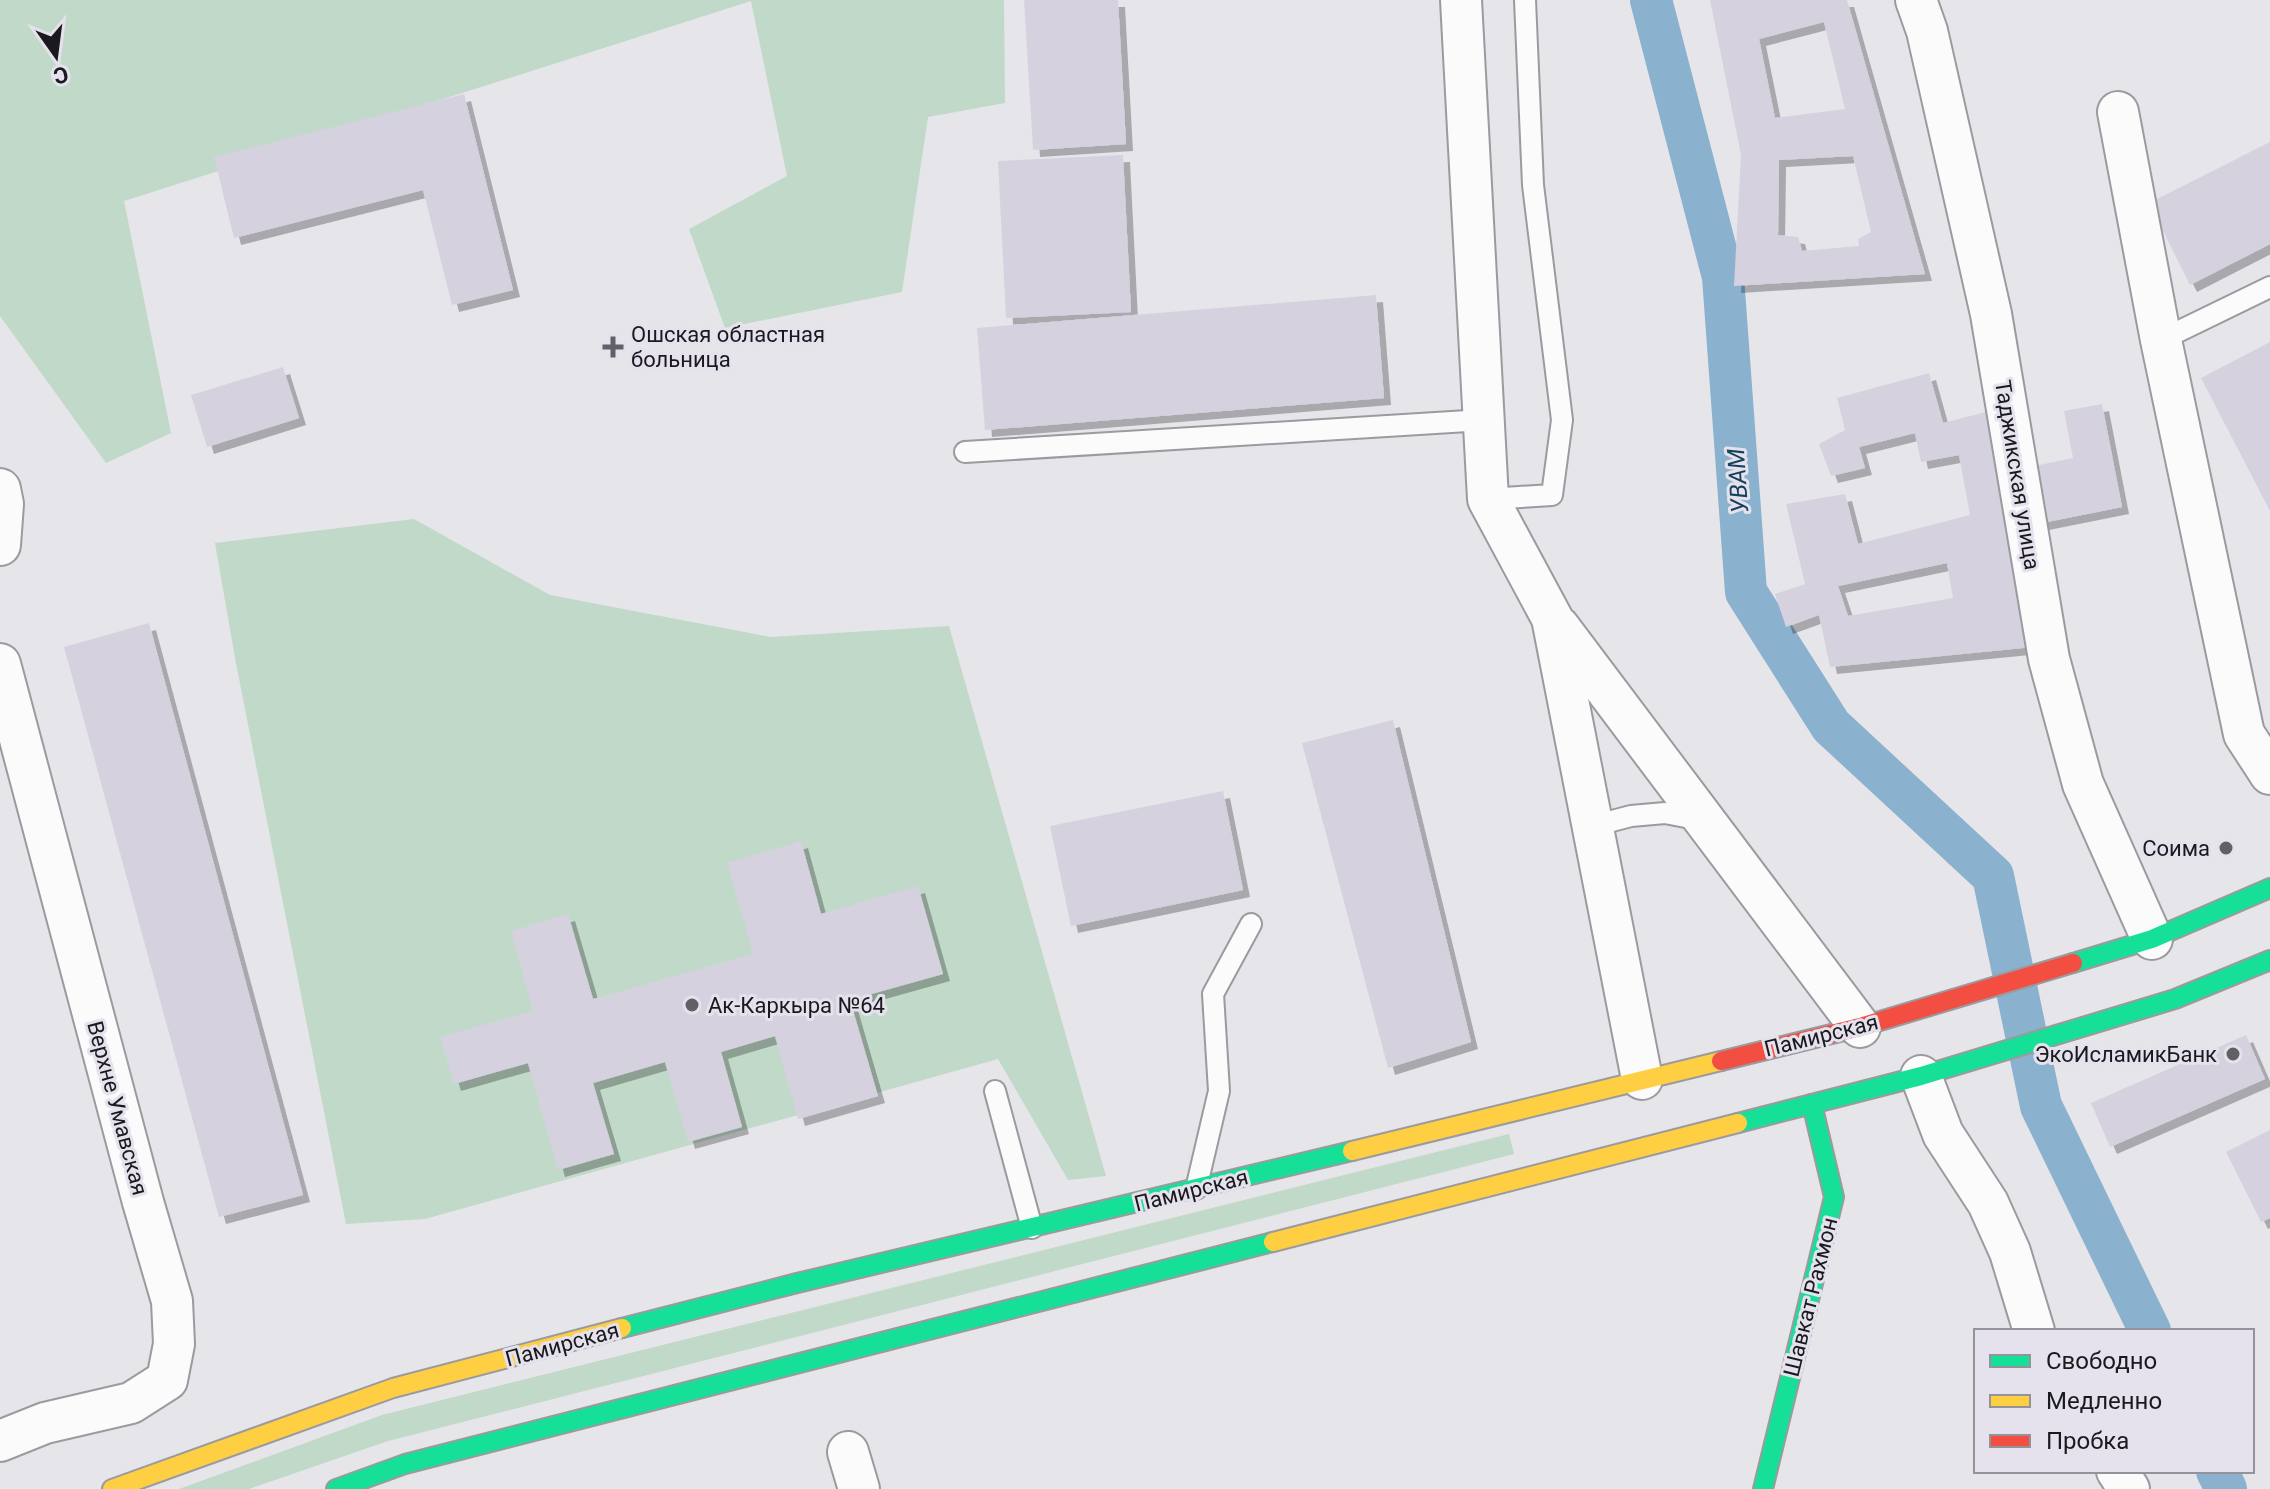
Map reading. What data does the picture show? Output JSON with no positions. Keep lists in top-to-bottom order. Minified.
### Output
{"streets":{"main road":["Памирская","Шавкат Рахмон"],"street":["Таджикская улица","Верхне Умавская"]},"crossings":[["Таджикская улица","Памирская"]],"water":["УВАМ"],"places":{"health":["Ошская областная больница"],"other":["Соима","Ак-Каркыра №64","ЭкоИсламикБанк"]},"legend":["Свободно","Медленно","Пробка"],"north":"bottom"}
